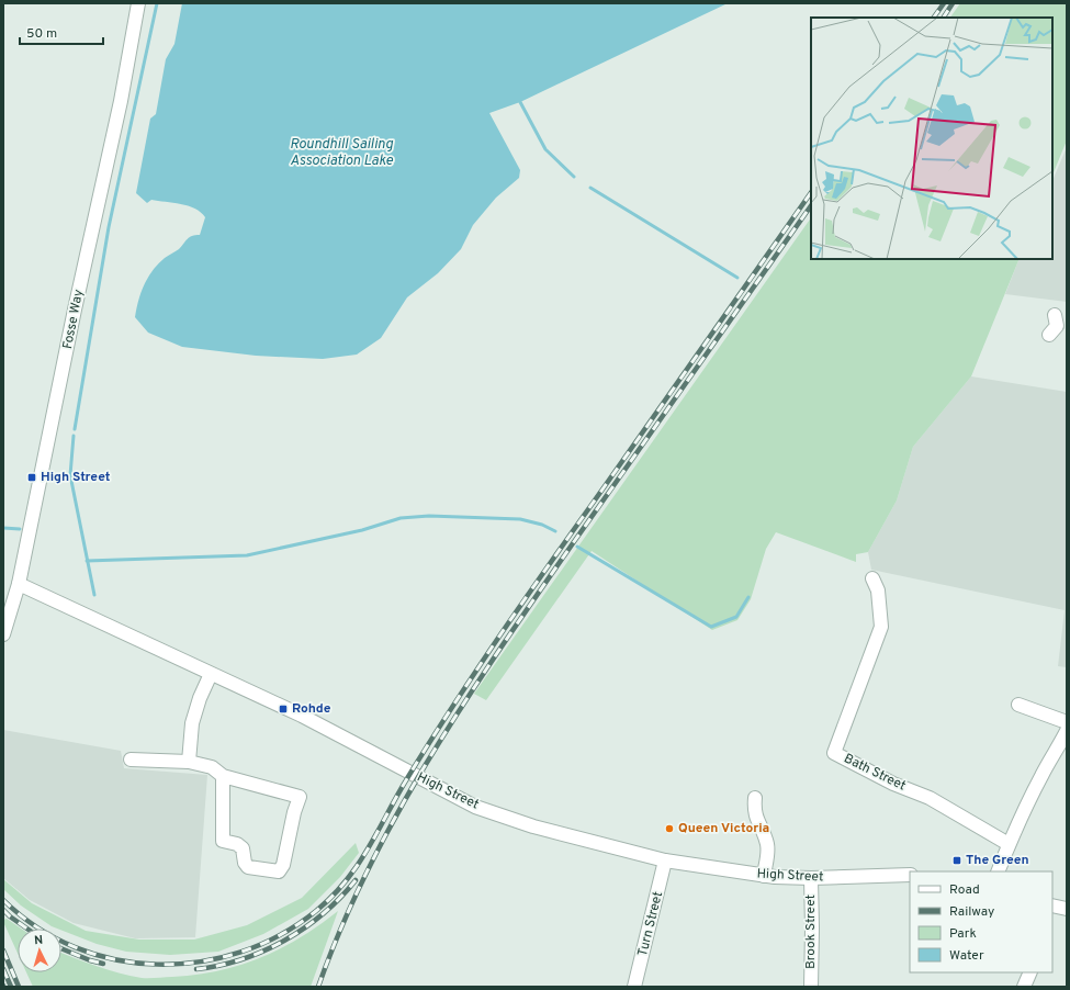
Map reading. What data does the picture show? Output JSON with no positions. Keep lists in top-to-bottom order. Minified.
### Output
{"streets":{"street":["Fosse Way","Bath Street","High Street","Turn Street","Brook Street"]},"crossings":[["Fosse Way","High Street"],["High Street","Turn Street"],["High Street","Brook Street"]],"water":["Roundhill Sailing Association Lake"],"places":{"transit":["High Street","Rohde","The Green"],"other":["Queen Victoria"]},"legend":["Road","Railway","Park","Water"],"scale_bar":"50 m","north":"top"}
